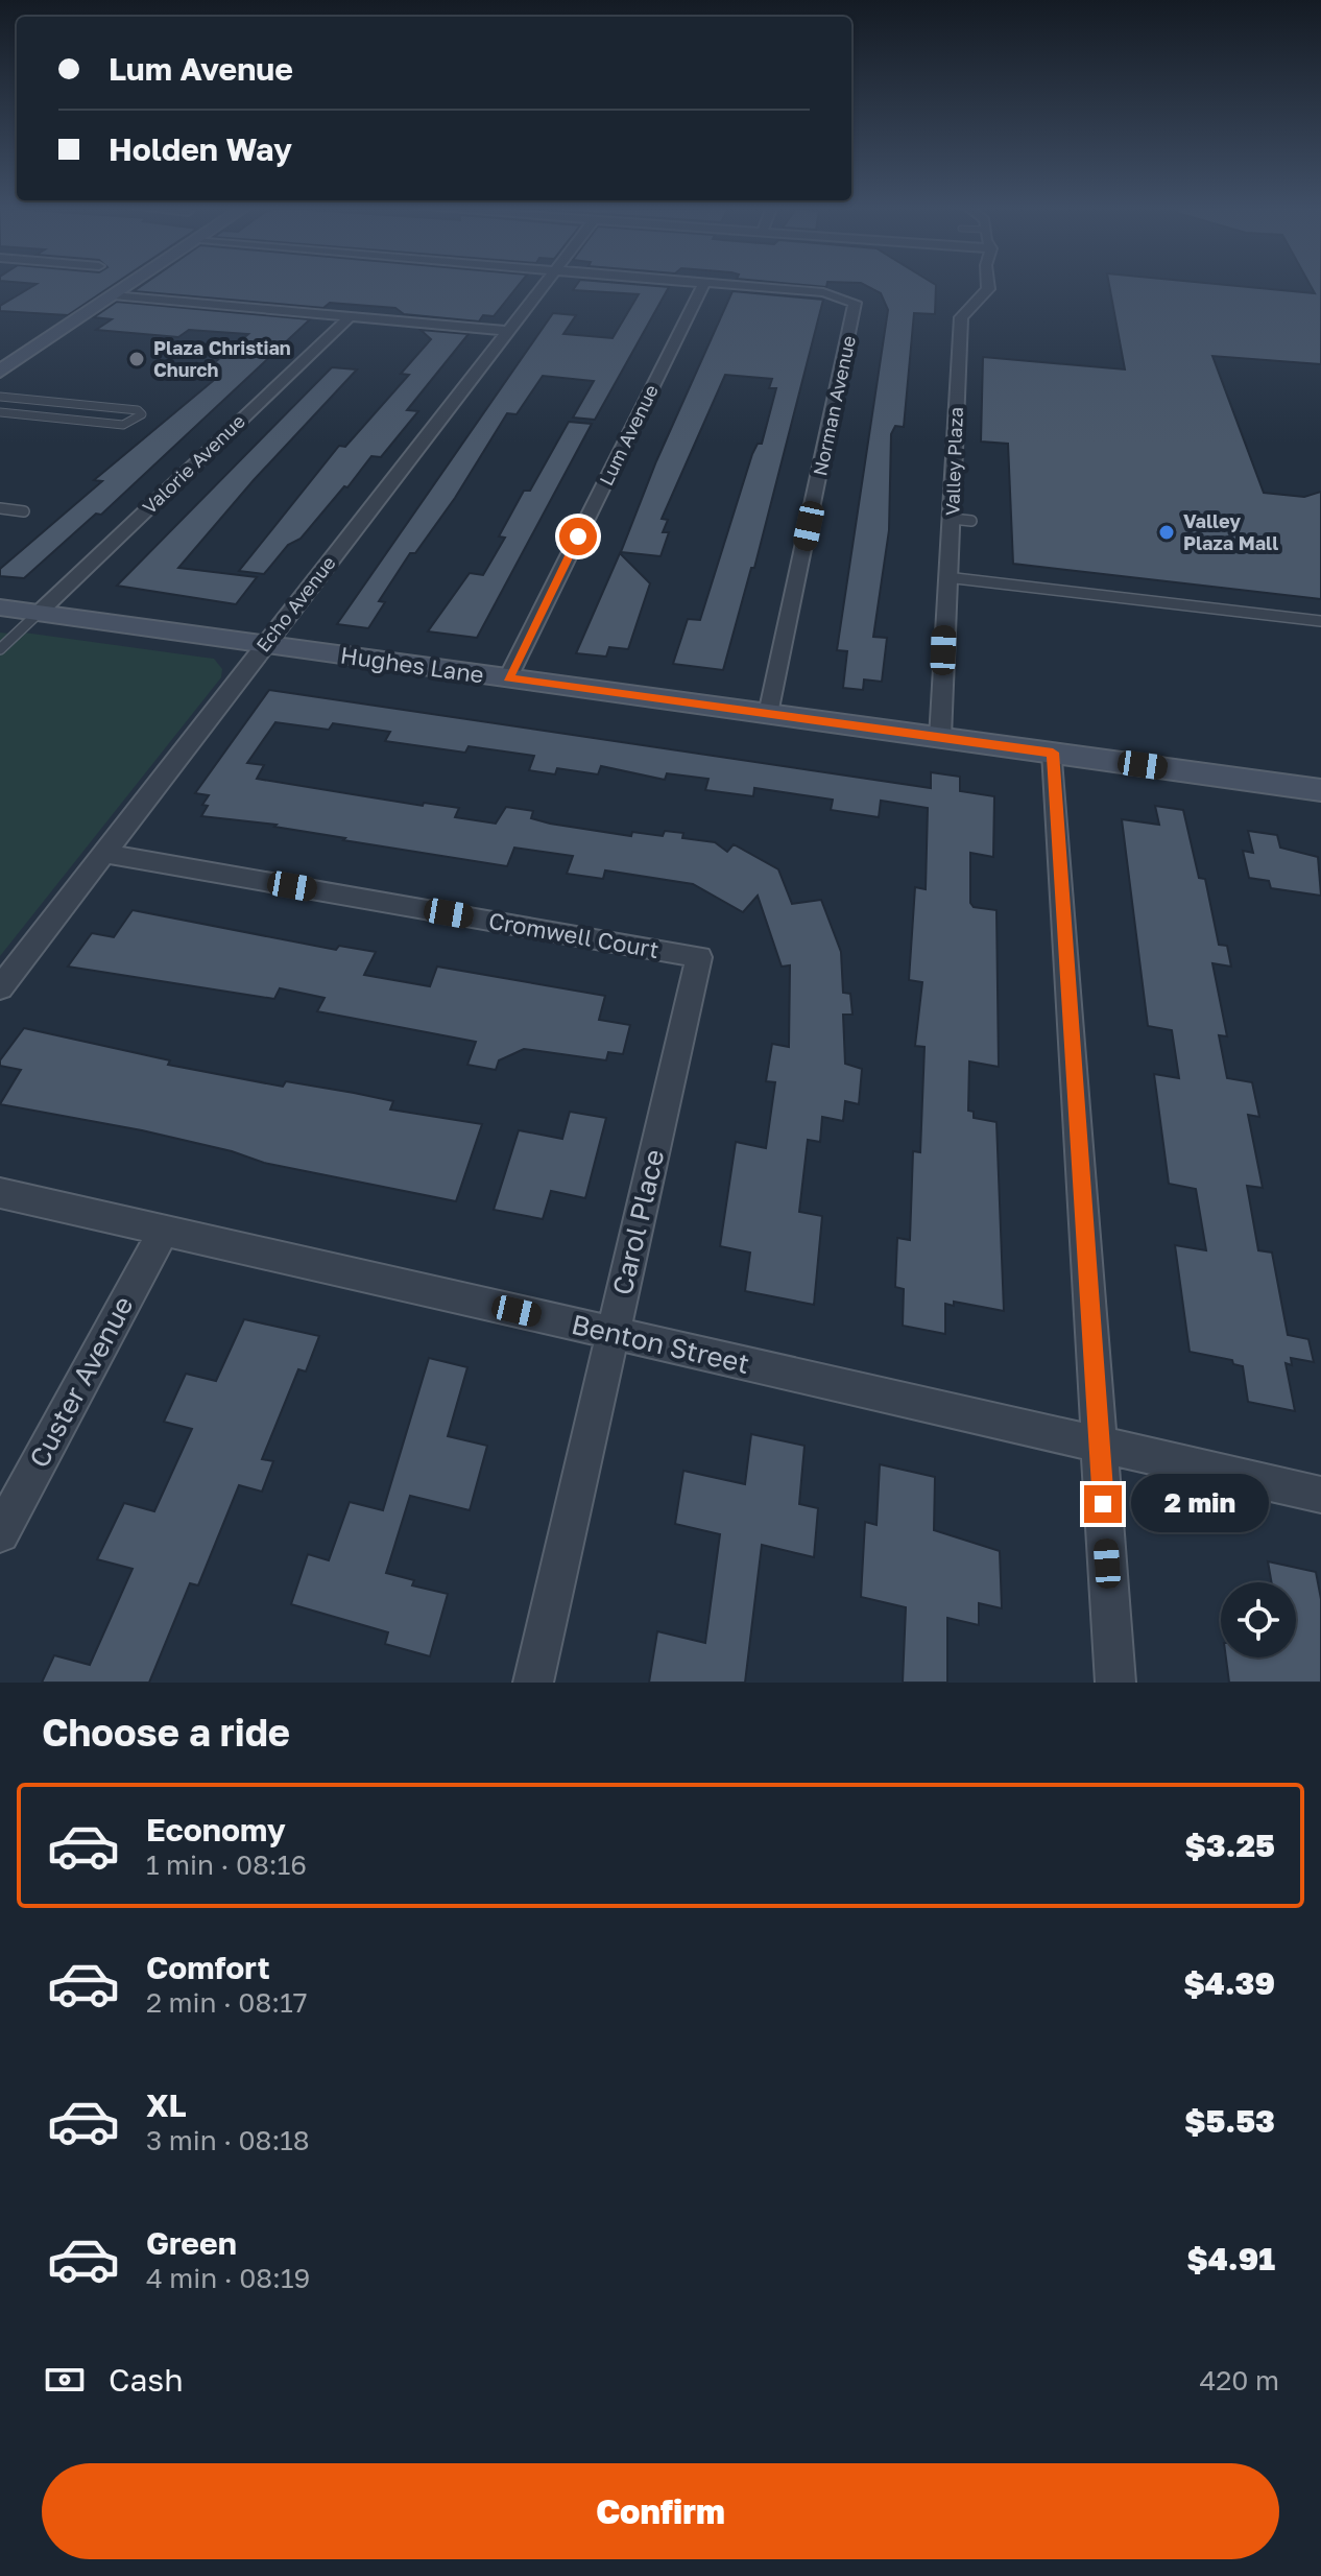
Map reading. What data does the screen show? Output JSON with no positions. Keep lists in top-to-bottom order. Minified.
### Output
{"streets":{"street":["Norman Avenue","Lum Avenue","Valley Plaza","Valorie Avenue","Echo Avenue","Hughes Lane","Cromwell Court","Carol Place","Benton Street","Custer Avenue"]},"crossings":[["Norman Avenue","Hughes Lane"],["Lum Avenue","Hughes Lane"],["Valley Plaza","Hughes Lane"],["Valorie Avenue","Hughes Lane"],["Echo Avenue","Hughes Lane"],["Echo Avenue","Cromwell Court"],["Cromwell Court","Carol Place"],["Carol Place","Benton Street"],["Benton Street","Custer Avenue"]],"places":["Plaza Christian Church","Valley Plaza Mall"],"page":{"banner":["Lum Avenue","Holden Way"],"bubble":"2 min","heading":"Choose a ride","list":[{"name":"Economy","note":"1 min · 08:16","value":"$3.25"},{"name":"Comfort","note":"2 min · 08:17","value":"$4.39"},{"name":"XL","note":"3 min · 08:18","value":"$5.53"},{"name":"Green","note":"4 min · 08:19","value":"$4.91"}],"pay":["Cash","420 m"],"buttons":"Confirm"}}
